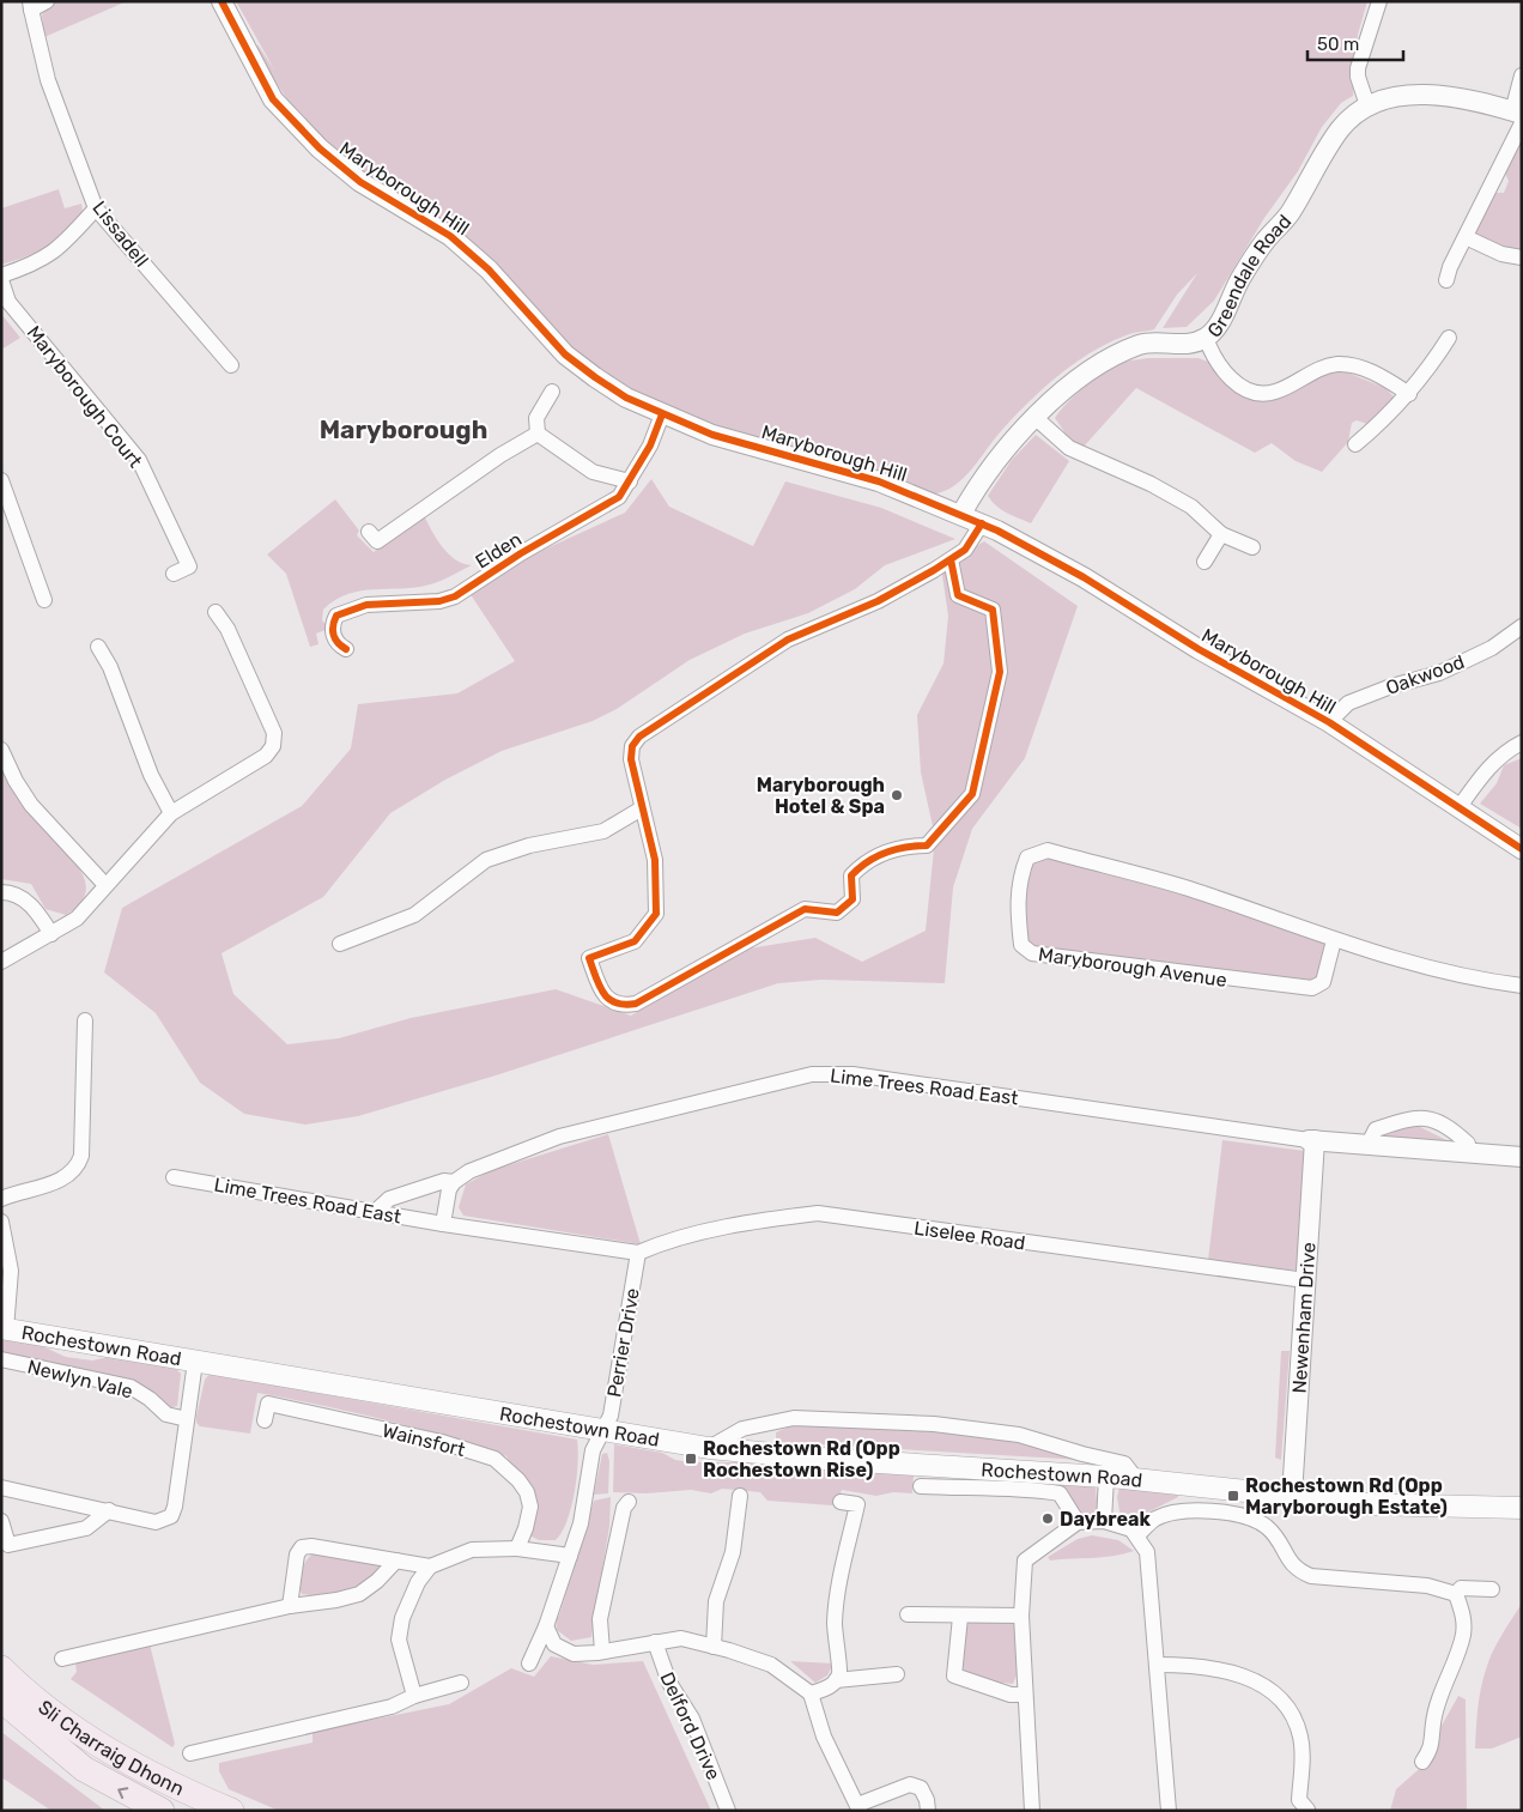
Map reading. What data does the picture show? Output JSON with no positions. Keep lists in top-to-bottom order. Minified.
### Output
{"streets":{"highway":["Sli Charraig Dhonn"],"main road":["Rochestown Road"],"street":["Maryborough Hill","Lissadell","Greendale Road","Maryborough Court","Elden","Oakwood","Maryborough Avenue","Lime Trees Road East","Liselee Road","Newenham Drive","Perrier Drive","Newlyn Vale","Wainsfort","Delford Drive"]},"crossings":[["Maryborough Hill","Greendale Road"],["Maryborough Hill","Elden"],["Maryborough Hill","Oakwood"],["Lime Trees Road East","Liselee Road"],["Lime Trees Road East","Newenham Drive"],["Lime Trees Road East","Perrier Drive"],["Liselee Road","Newenham Drive"],["Liselee Road","Perrier Drive"],["Newenham Drive","Rochestown Road"],["Perrier Drive","Rochestown Road"],["Perrier Drive","Delford Drive"]],"districts":["Maryborough"],"places":{"other":["Maryborough Hotel & Spa","Daybreak"],"transit":["Rochestown Rd (Opp Rochestown Rise)","Rochestown Rd (Opp Maryborough Estate)"]},"scale_bar":"50 m"}
